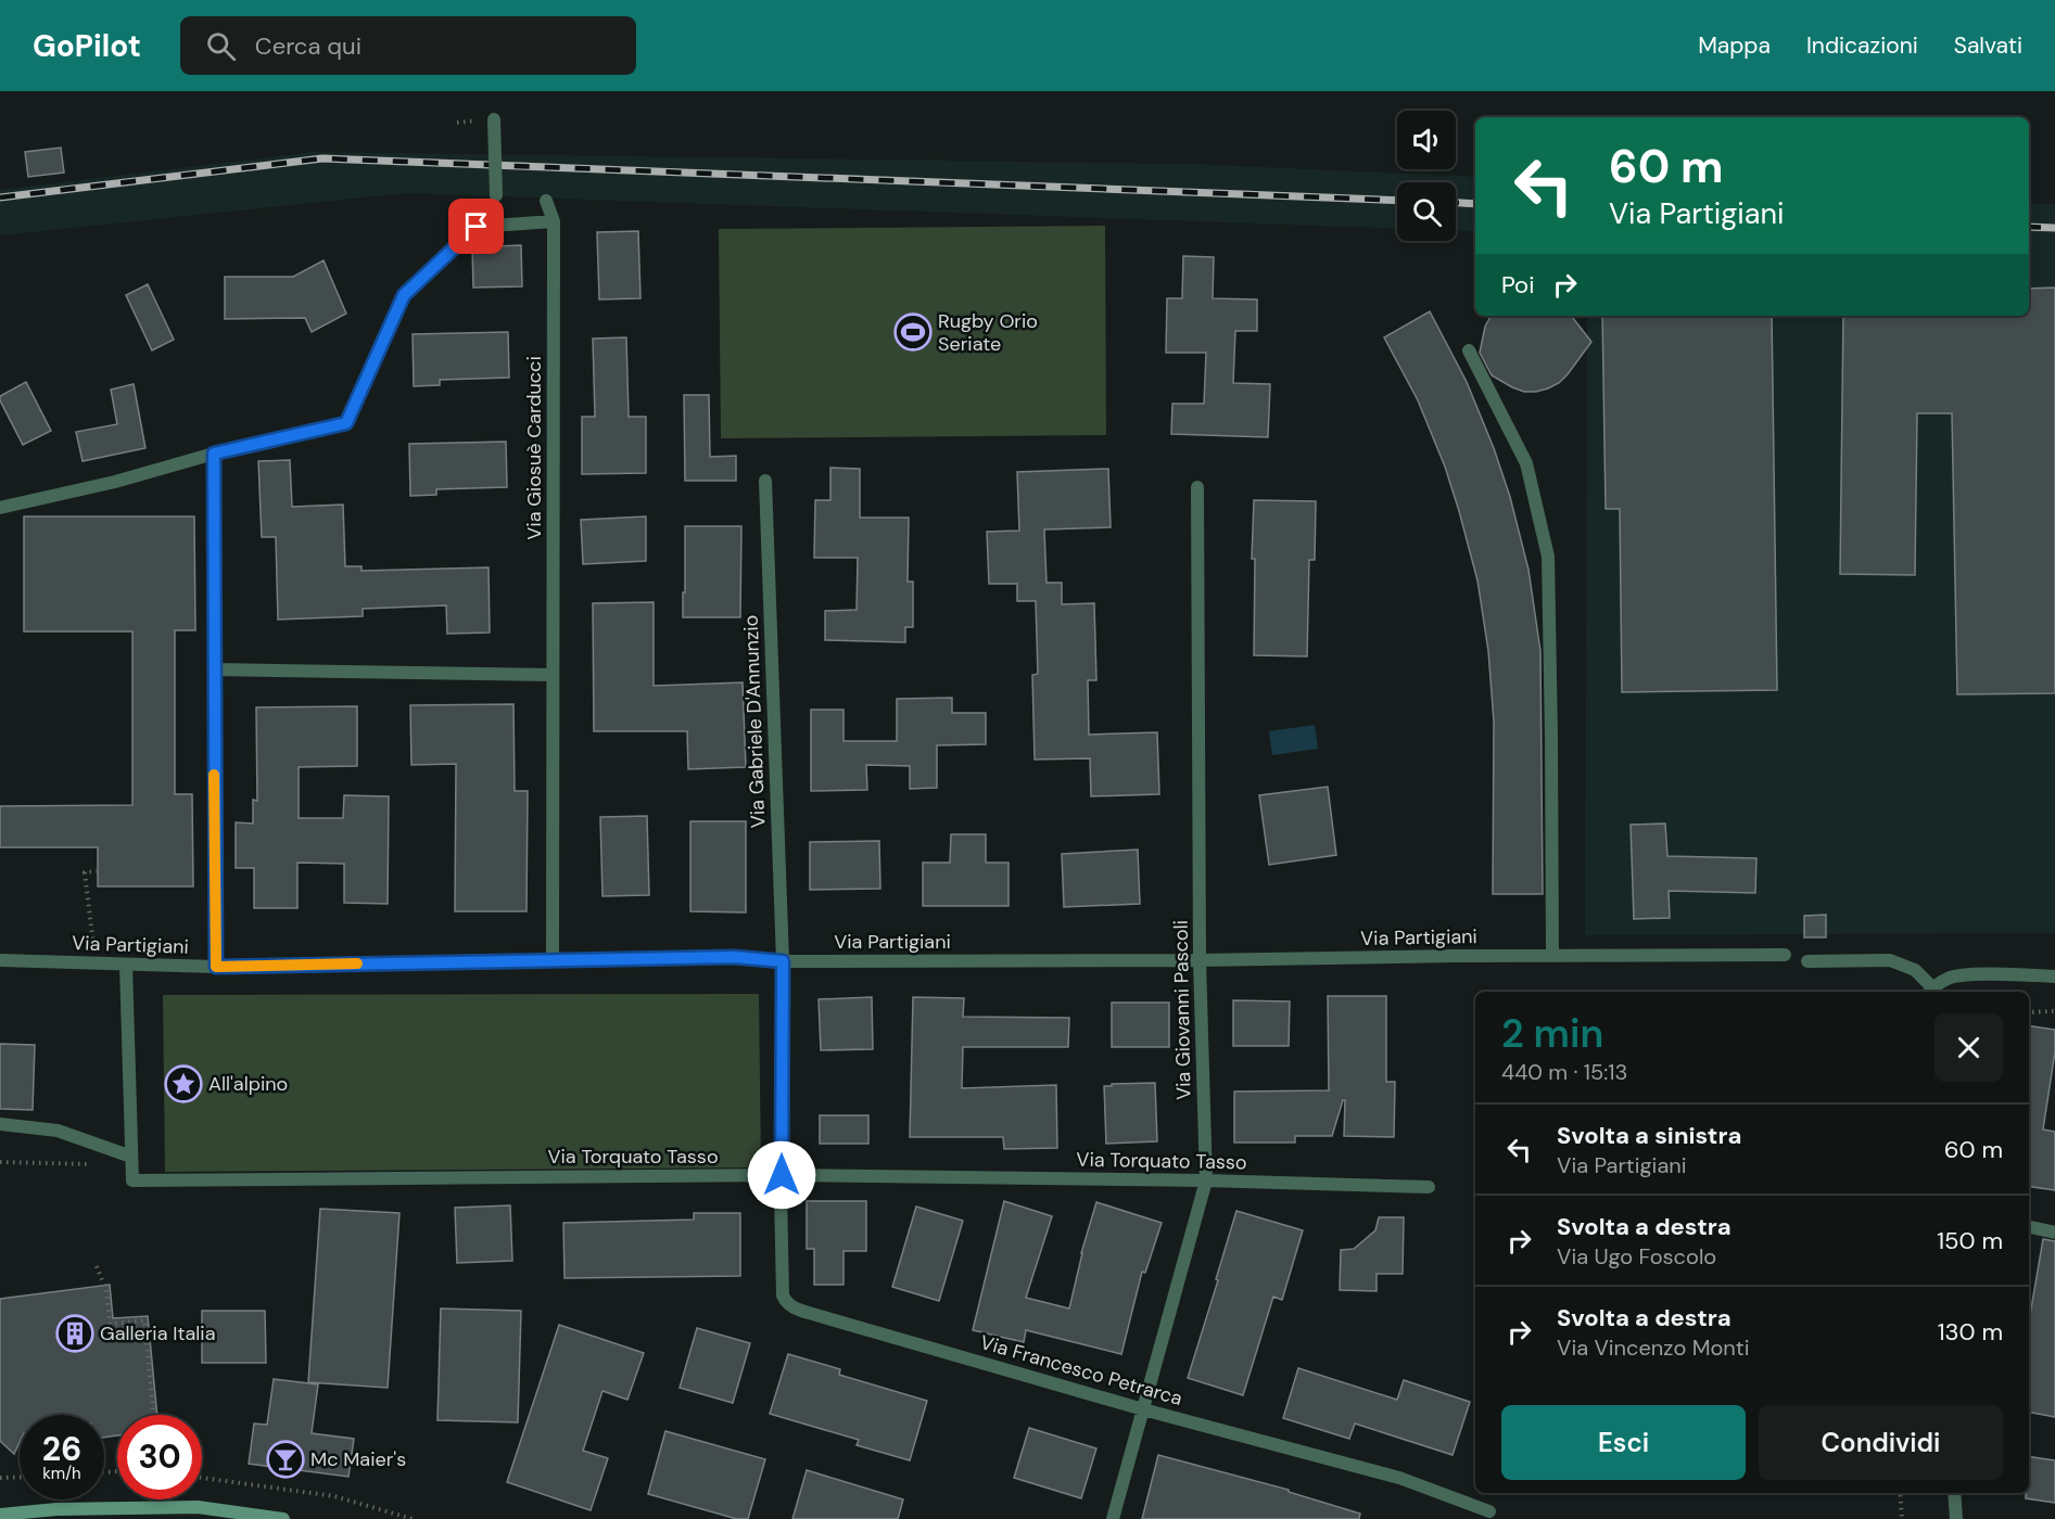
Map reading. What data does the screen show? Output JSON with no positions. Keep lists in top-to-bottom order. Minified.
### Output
{"streets":{"street":["Via Giosuè Carducci","Via Gabriele D'Annunzio","Via Partigiani","Via Giovanni Pascoli","Via Torquato Tasso","Via Francesco Petrarca"]},"crossings":[["Via Giosuè Carducci","Via Partigiani"],["Via Gabriele D'Annunzio","Via Partigiani"],["Via Gabriele D'Annunzio","Via Torquato Tasso"],["Via Gabriele D'Annunzio","Via Francesco Petrarca"],["Via Partigiani","Via Giovanni Pascoli"],["Via Partigiani","Via Torquato Tasso"],["Via Giovanni Pascoli","Via Torquato Tasso"],["Via Giovanni Pascoli","Via Francesco Petrarca"],["Via Torquato Tasso","Via Francesco Petrarca"]],"places":{"sports":["Rugby Orio Seriate"],"place":["All'alpino"],"building":["Galleria Italia"],"bar":["Mc Maier's"]},"page":{"header":"GoPilot","search":"Cerca qui","nav":["Mappa","Indicazioni","Salvati"],"turn":["60 m","Via Partigiani"],"then":"Poi","heading":["2 min","440 m · 15:13"],"list":[{"name":"Svolta a sinistra","note":"Via Partigiani","value":"60 m"},{"name":"Svolta a destra","note":"Via Ugo Foscolo","value":"150 m"},{"name":"Svolta a destra","note":"Via Vincenzo Monti","value":"130 m"}],"buttons":["Esci","Condividi"],"speed":"26 km/h","limit":"30"}}
